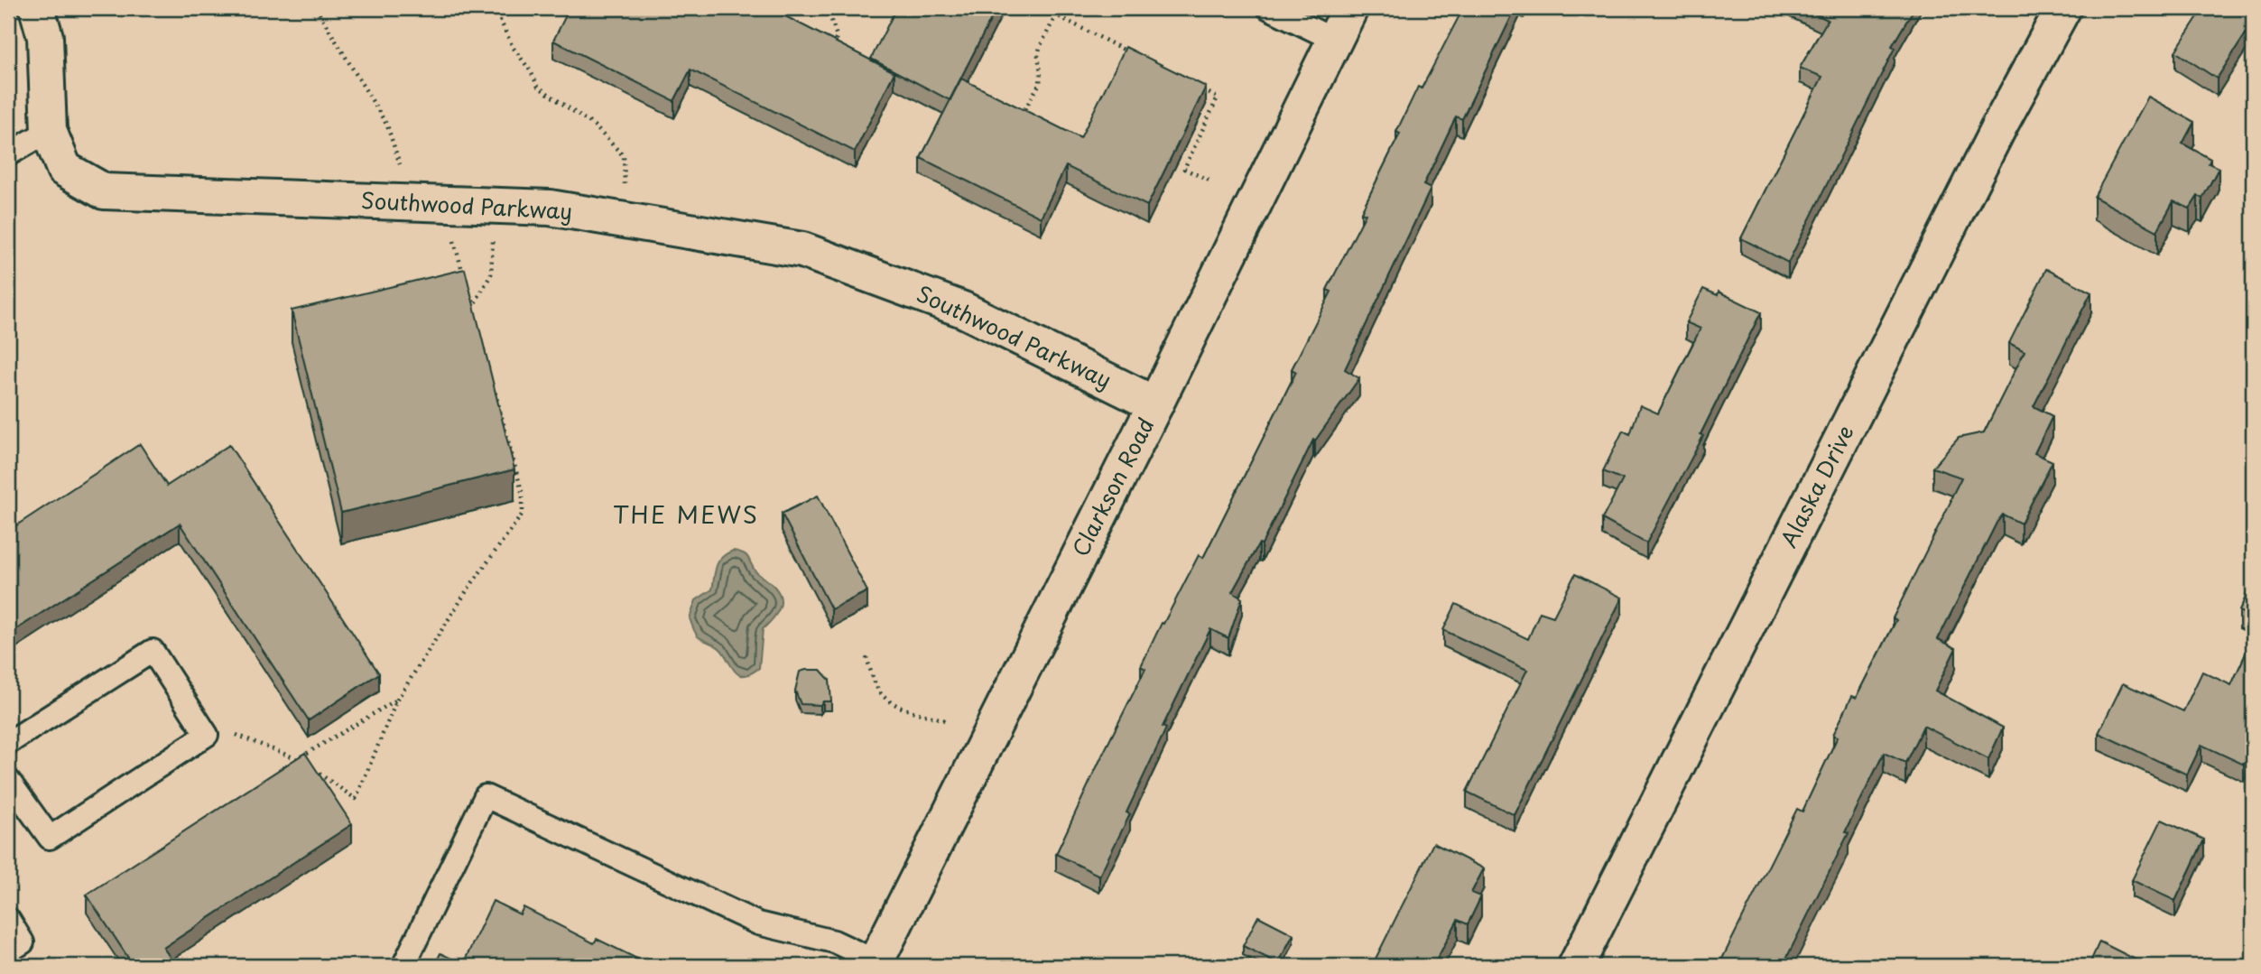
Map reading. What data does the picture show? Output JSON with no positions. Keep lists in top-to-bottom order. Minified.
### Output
{"streets":{"street":["Southwood Parkway","Alaska Drive","Clarkson Road"]},"crossings":[["Southwood Parkway","Clarkson Road"]],"districts":["THE MEWS"]}
